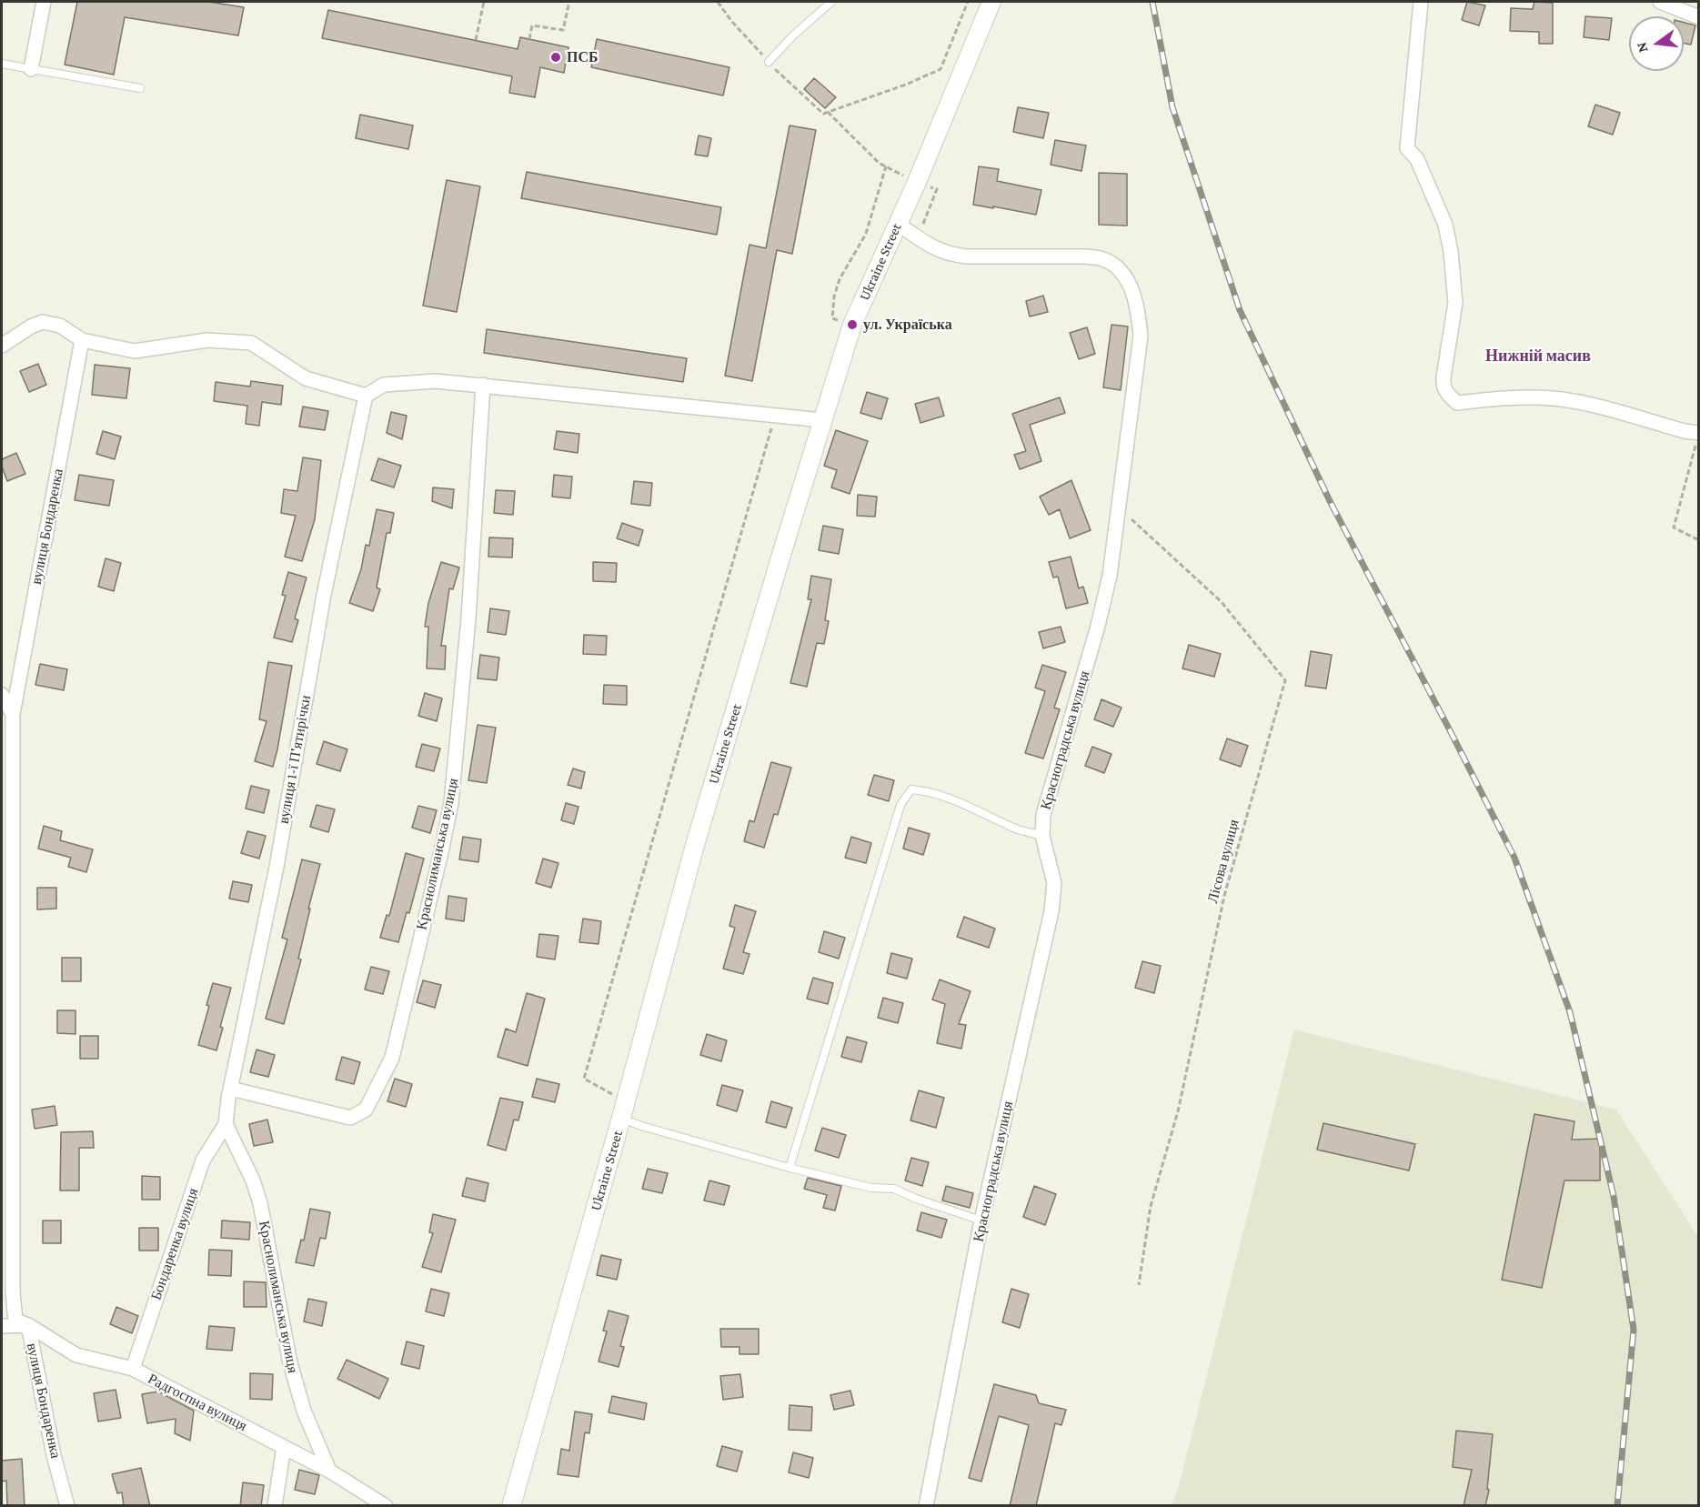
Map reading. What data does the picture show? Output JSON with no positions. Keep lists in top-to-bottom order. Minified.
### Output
{"streets":{"street":["Ukraine Street","вулиця Бондаренка","Красноградська вулиця","вулиця 1-ї П'ятирічки","Краснолиманська вулиця","Бондаренка вулиця","Радгоспна вулиця"],"path":["Лісова вулиця"]},"crossings":[["Ukraine Street","Красноградська вулиця"],["вулиця Бондаренка","Радгоспна вулиця"],["Красноградська вулиця","Лісова вулиця"],["вулиця 1-ї П'ятирічки","Краснолиманська вулиця"],["вулиця 1-ї П'ятирічки","Бондаренка вулиця"],["Краснолиманська вулиця","Бондаренка вулиця"],["Краснолиманська вулиця","Радгоспна вулиця"],["Бондаренка вулиця","Радгоспна вулиця"]],"districts":["Нижній масив"],"places":["ПСБ","ул. Україська"],"north":"left"}
